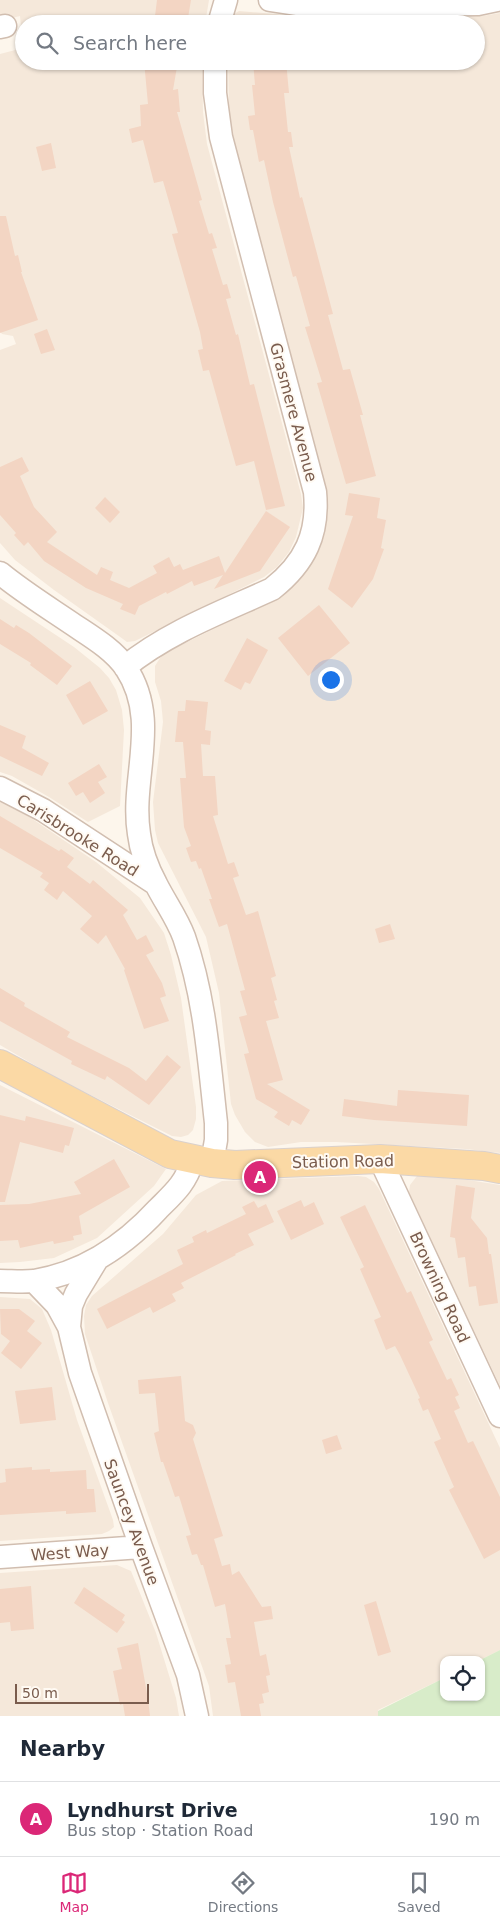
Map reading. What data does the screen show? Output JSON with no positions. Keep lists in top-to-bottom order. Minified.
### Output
{"streets":{"main road":["Station Road"],"street":["Grasmere Avenue","Carisbrooke Road","Browning Road","Sauncey Avenue","West Way"]},"crossings":[["Station Road","Browning Road"],["Sauncey Avenue","West Way"]],"scale_bar":"50 m","page":{"search":"Search here","pins":"A","scale":"50 m","heading":"Nearby","list":[{"mark":"A","name":"Lyndhurst Drive","note":"Bus stop · Station Road","value":"190 m"}],"nav":["Map","Directions","Saved"]}}
